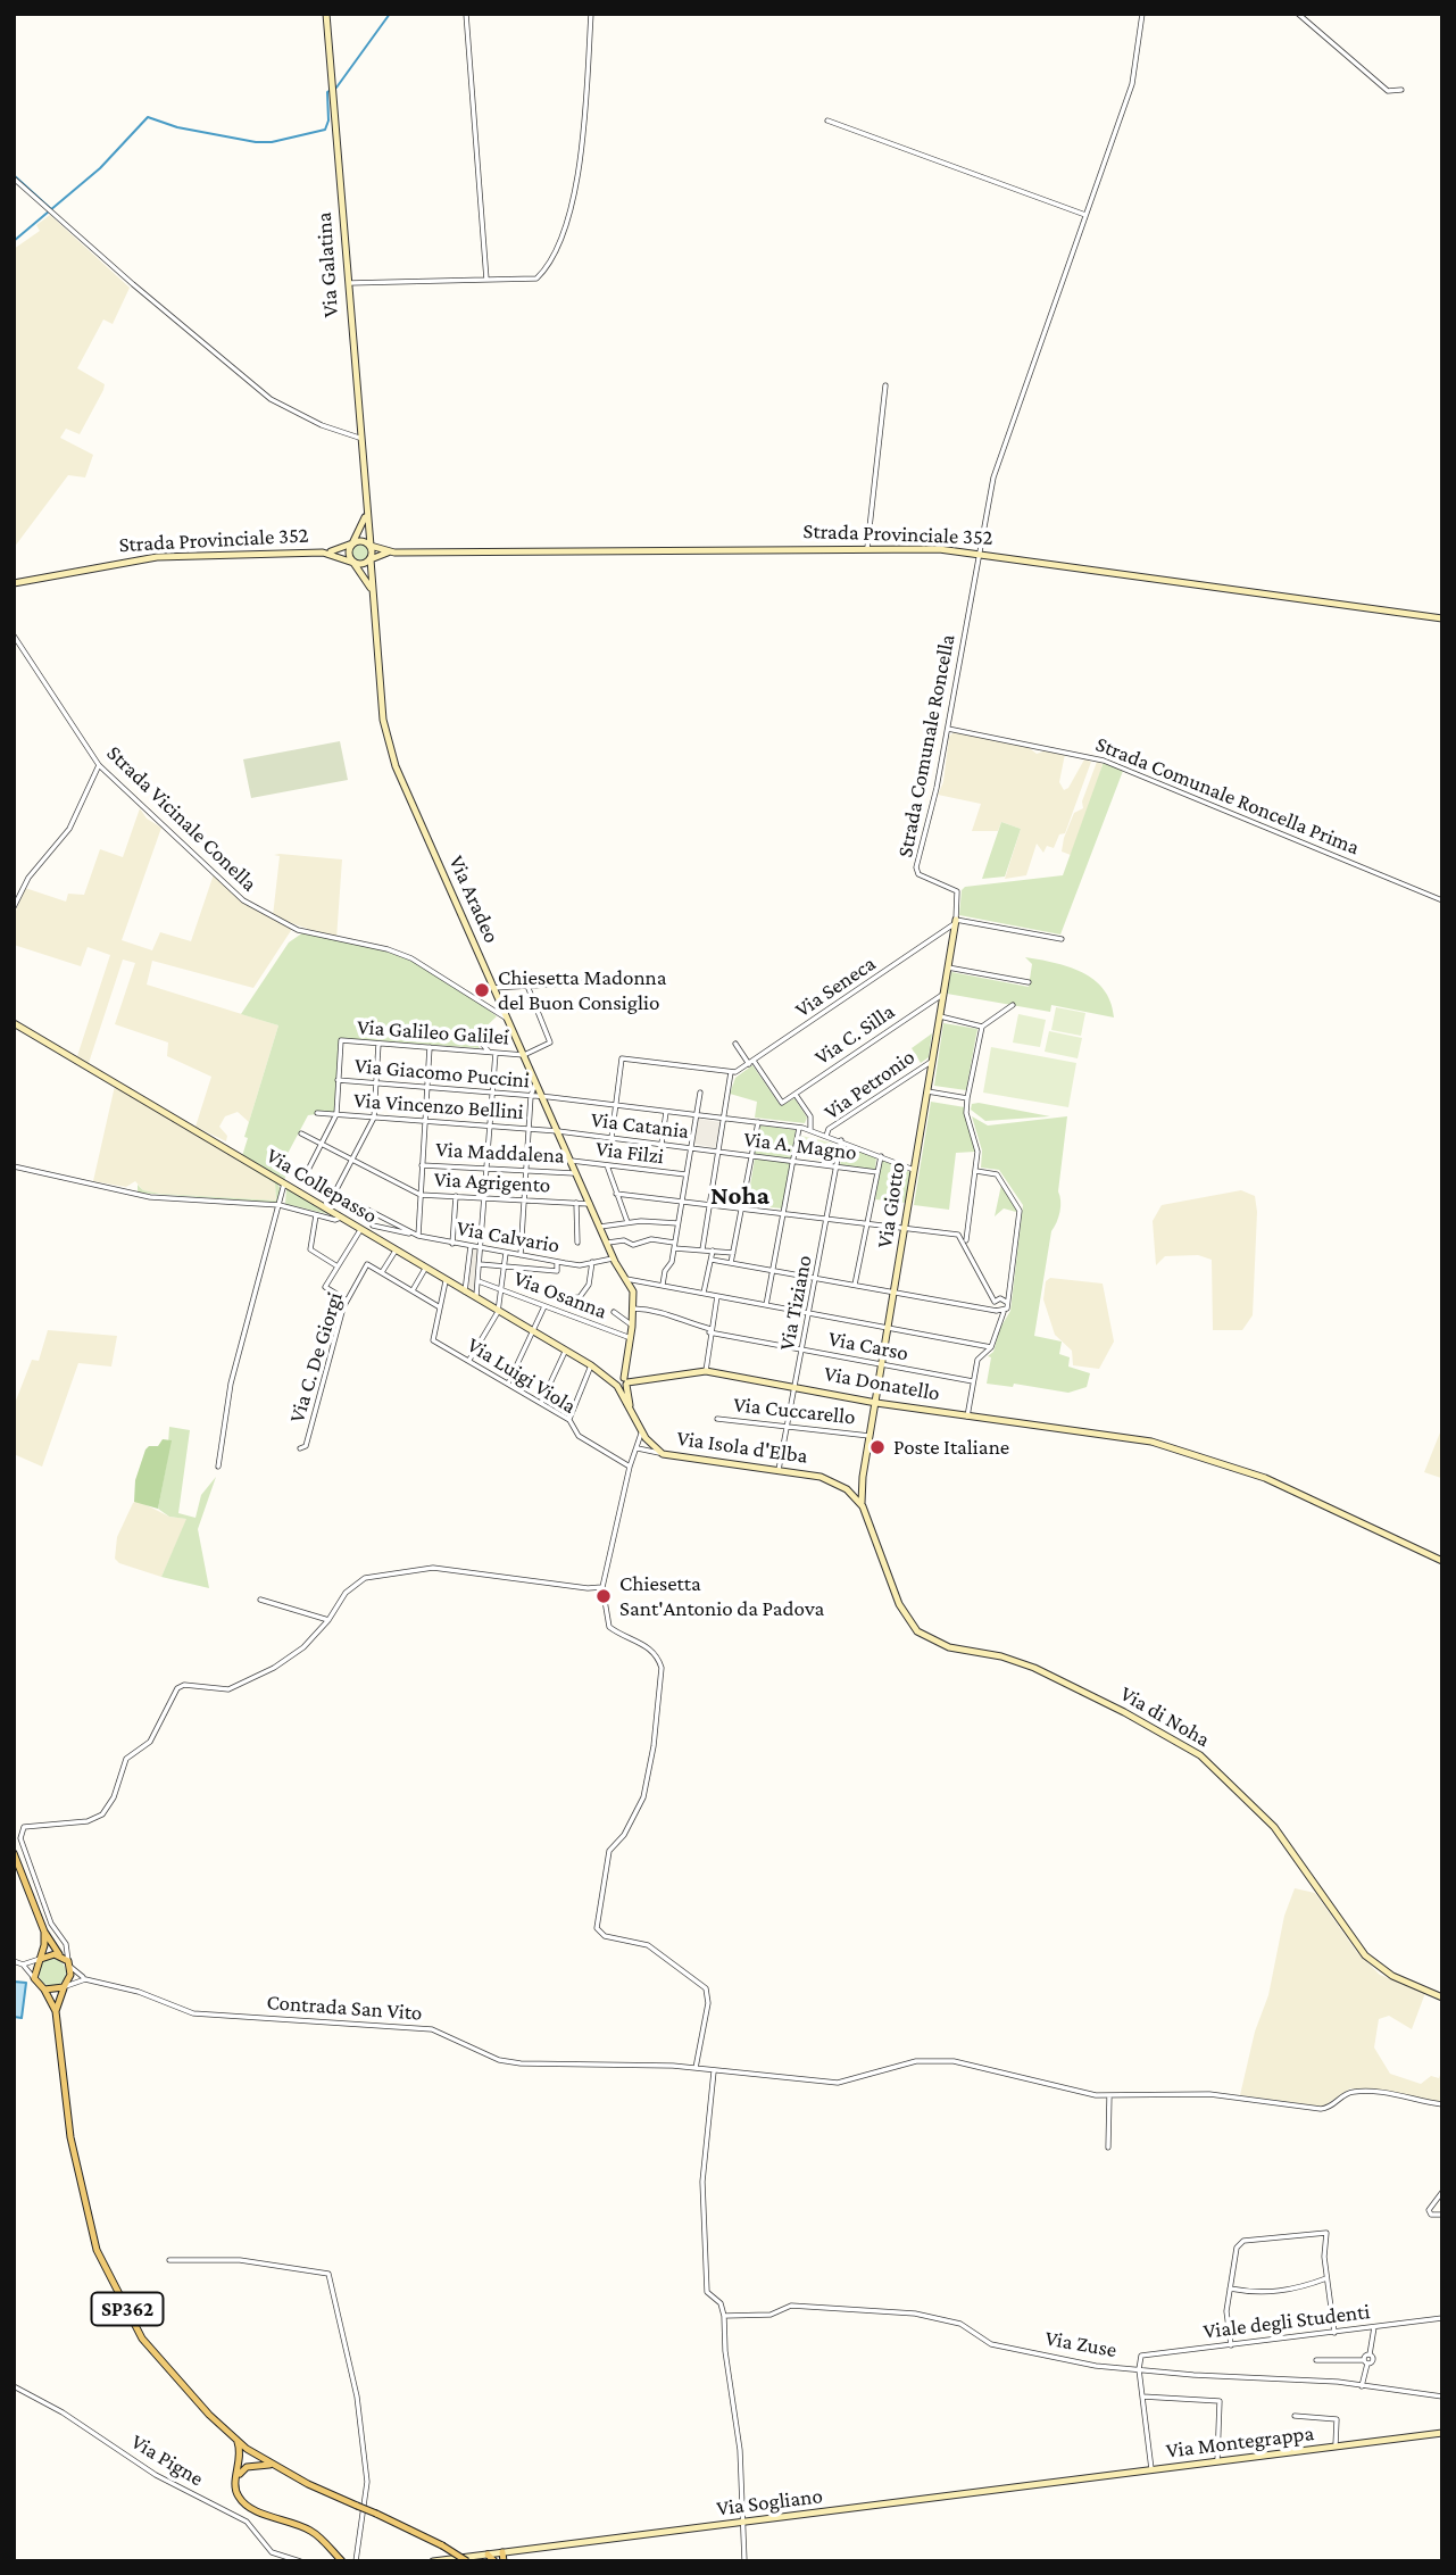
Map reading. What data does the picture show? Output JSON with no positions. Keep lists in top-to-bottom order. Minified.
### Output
{"streets":{"main road":["SP362"],"street":["Via Galatina","Strada Provinciale 352","Strada Comunale Roncella","Strada Comunale Roncella Prima","Strada Vicinale Conella","Via Aradeo","Via Seneca","Via Galileo Galilei","Via C. Silla","Via Giacomo Puccini","Via Petronio","Via Vincenzo Bellini","Via Catania","Via A. Magno","Via Maddalena","Via Filzi","Via Agrigento","Via Collepasso","Via Giotto","Via Calvario","Via Osanna","Via Tiziano","Via Carso","Via C. De Giorgi","Via Luigi Viola","Via Donatello","Via Cuccarello","Via Isola d'Elba","Via di Noha","Contrada San Vito","Viale degli Studenti","Via Zuse","Via Montegrappa","Via Pigne","Via Sogliano"]},"crossings":[["Via Galatina","Strada Provinciale 352"],["Via Galatina","Via Aradeo"],["Strada Provinciale 352","Strada Comunale Roncella"],["Strada Provinciale 352","Via Aradeo"],["Strada Comunale Roncella","Strada Comunale Roncella Prima"],["Strada Comunale Roncella","Via Seneca"],["Strada Comunale Roncella","Via Giotto"],["Strada Vicinale Conella","Via Aradeo"],["Via Aradeo","Via Galileo Galilei"],["Via Aradeo","Via Giacomo Puccini"],["Via Aradeo","Via Vincenzo Bellini"],["Via Aradeo","Via Catania"],["Via Aradeo","Via Maddalena"],["Via Aradeo","Via Filzi"],["Via Aradeo","Via Agrigento"],["Via Aradeo","Via Calvario"],["Via Aradeo","Via Carso"],["Via Seneca","Via C. Silla"],["Via Seneca","Via Giotto"],["Via Galileo Galilei","Via Giacomo Puccini"],["Via C. Silla","Via Giotto"],["Via Giacomo Puccini","Via Petronio"],["Via Giacomo Puccini","Via Giotto"],["Via Giacomo Puccini","Via Tiziano"],["Via Petronio","Via Giotto"],["Via Vincenzo Bellini","Via Catania"],["Via Catania","Via A. Magno"],["Via A. Magno","Via Tiziano"],["Via Collepasso","Via Donatello"],["Via Collepasso","Via Isola d'Elba"],["Via Giotto","Via Carso"],["Via Giotto","Via Donatello"],["Via Giotto","Via Cuccarello"],["Via Giotto","Via Isola d'Elba"],["Via Giotto","Via di Noha"],["Via Tiziano","Via Carso"],["Via Tiziano","Via Donatello"],["Via Tiziano","Via Cuccarello"],["Via Tiziano","Via Isola d'Elba"],["Via Donatello","Via Isola d'Elba"],["Via Isola d'Elba","Via di Noha"],["Viale degli Studenti","Via Zuse"],["Via Montegrappa","Via Sogliano"]],"districts":["Noha"],"places":["Chiesetta Madonna del Buon Consiglio","Poste Italiane","Chiesetta Sant'Antonio da Padova"]}
